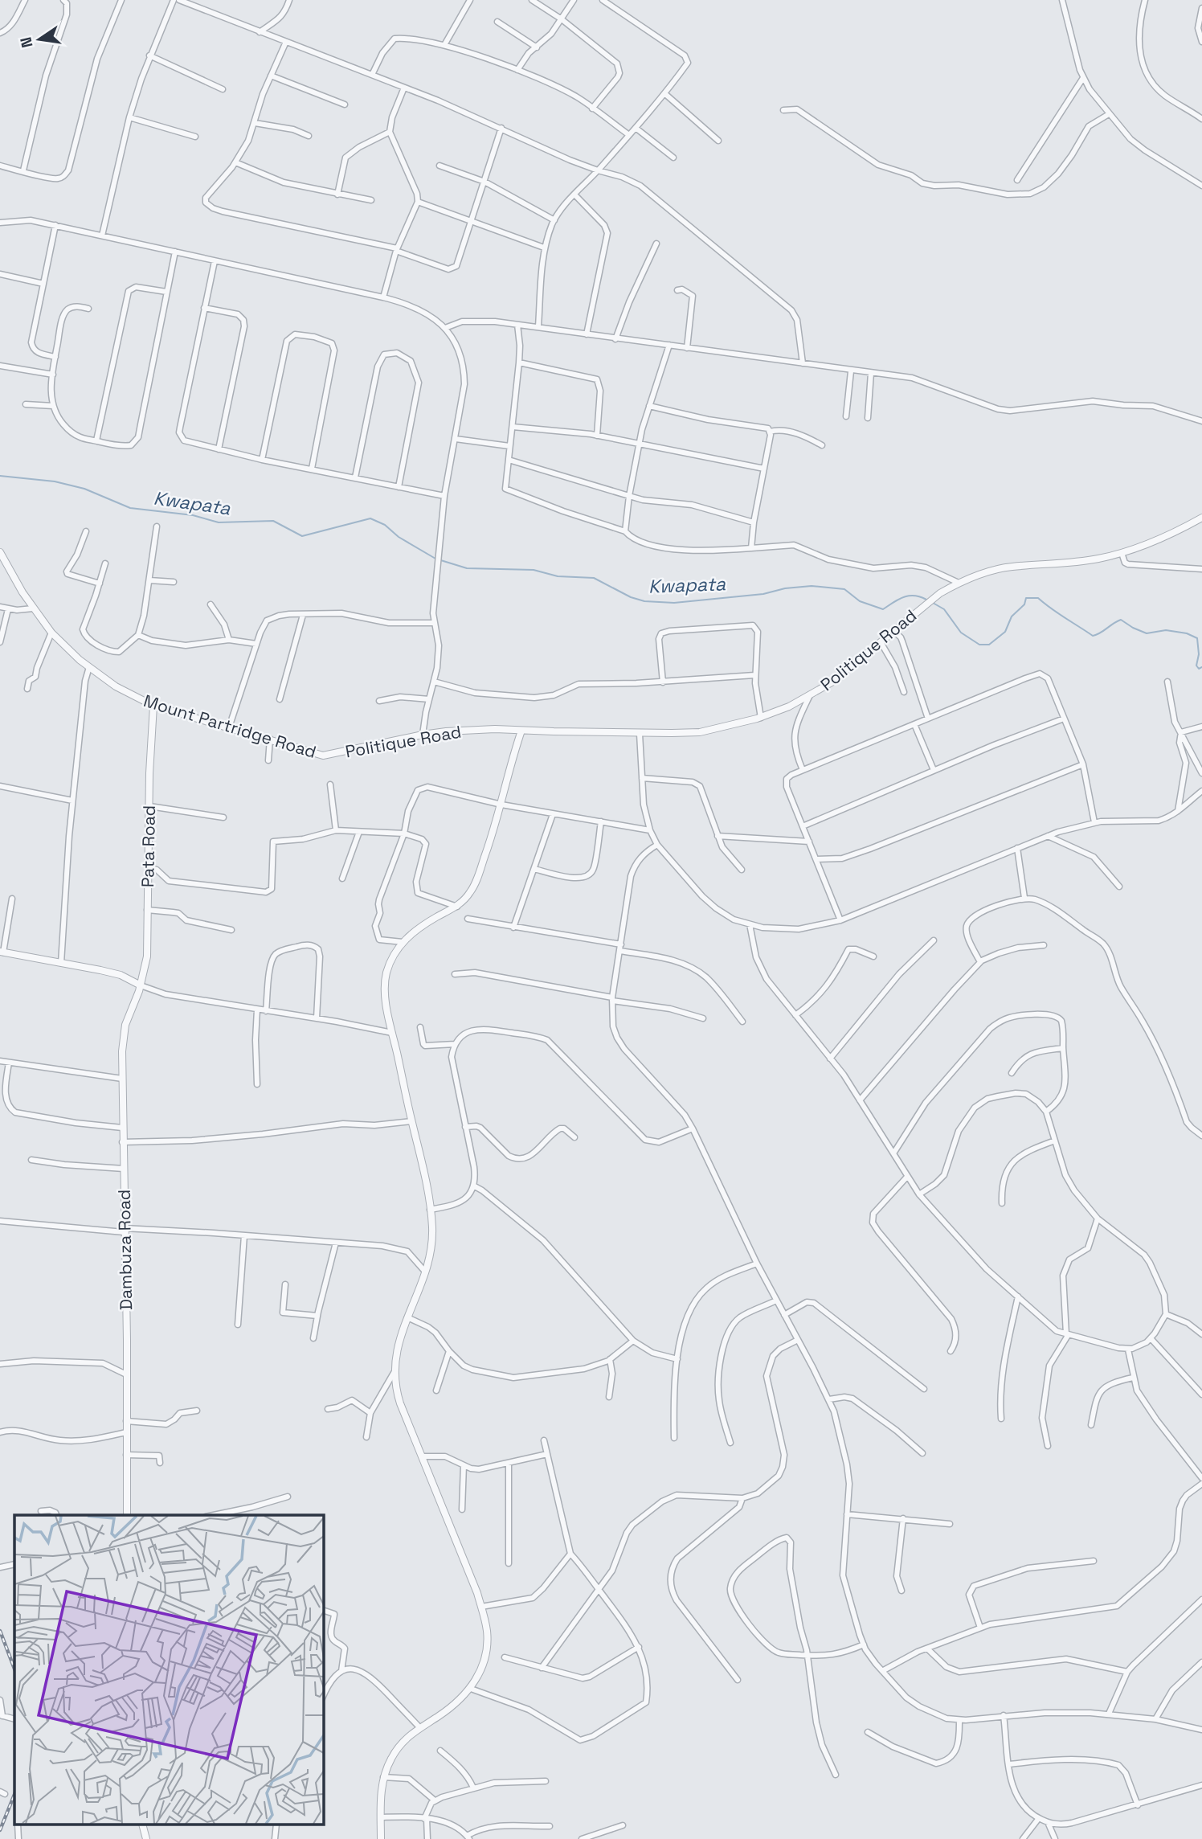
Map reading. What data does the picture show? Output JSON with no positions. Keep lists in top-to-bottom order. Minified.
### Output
{"streets":{"street":["Politique Road","Mount Partridge Road","Pata Road","Dambuza Road"]},"crossings":[["Politique Road","Mount Partridge Road"],["Mount Partridge Road","Pata Road"],["Pata Road","Dambuza Road"]],"water":["Kwapata"],"north":"left"}
